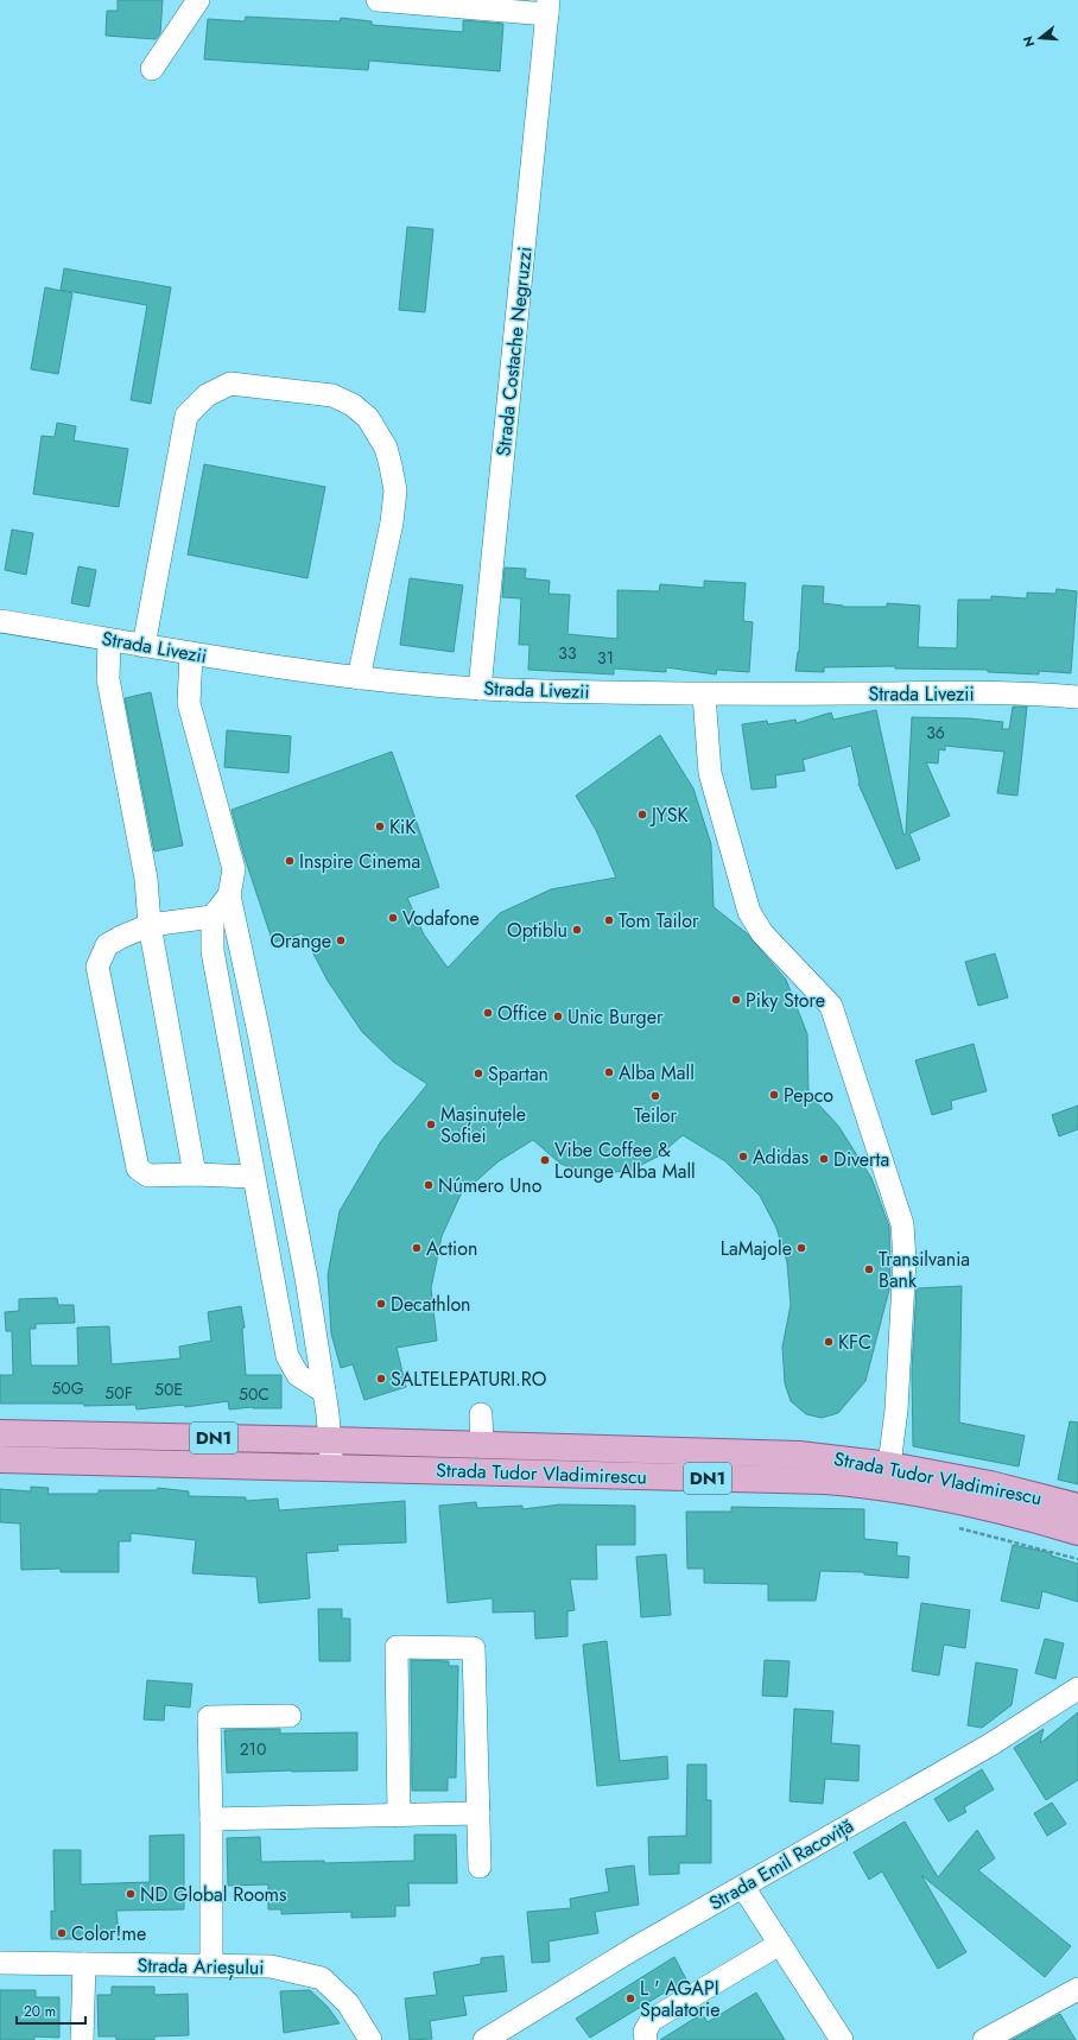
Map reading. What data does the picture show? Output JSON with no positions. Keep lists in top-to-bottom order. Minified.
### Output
{"streets":{"main road":["DN1","Strada Tudor Vladimirescu"],"street":["Strada Costache Negruzzi","Strada Livezii","Strada Emil Racoviță","Strada Arieșului"]},"crossings":[["Strada Costache Negruzzi","Strada Livezii"]],"places":["JYSK","KiK","Inspire Cinema","Vodafone","Tom Tailor","Optiblu","Orange","Piky Store","Office","Unic Burger","Alba Mall","Spartan","Pepco","Teilor","Mașinuțele Sofiei","Adidas","Diverta","Vibe Coffee & Lounge Alba Mall","Número Uno","Action","LaMajole","Transilvania Bank","Decathlon","KFC","SALTELEPATURI.RO","ND Global Rooms","Color!me","L ' AGAPI Spalatorie"],"house_numbers":["33","31","36","50G","50E","50F","50C","210"],"scale_bar":"20 m","north":"left"}
